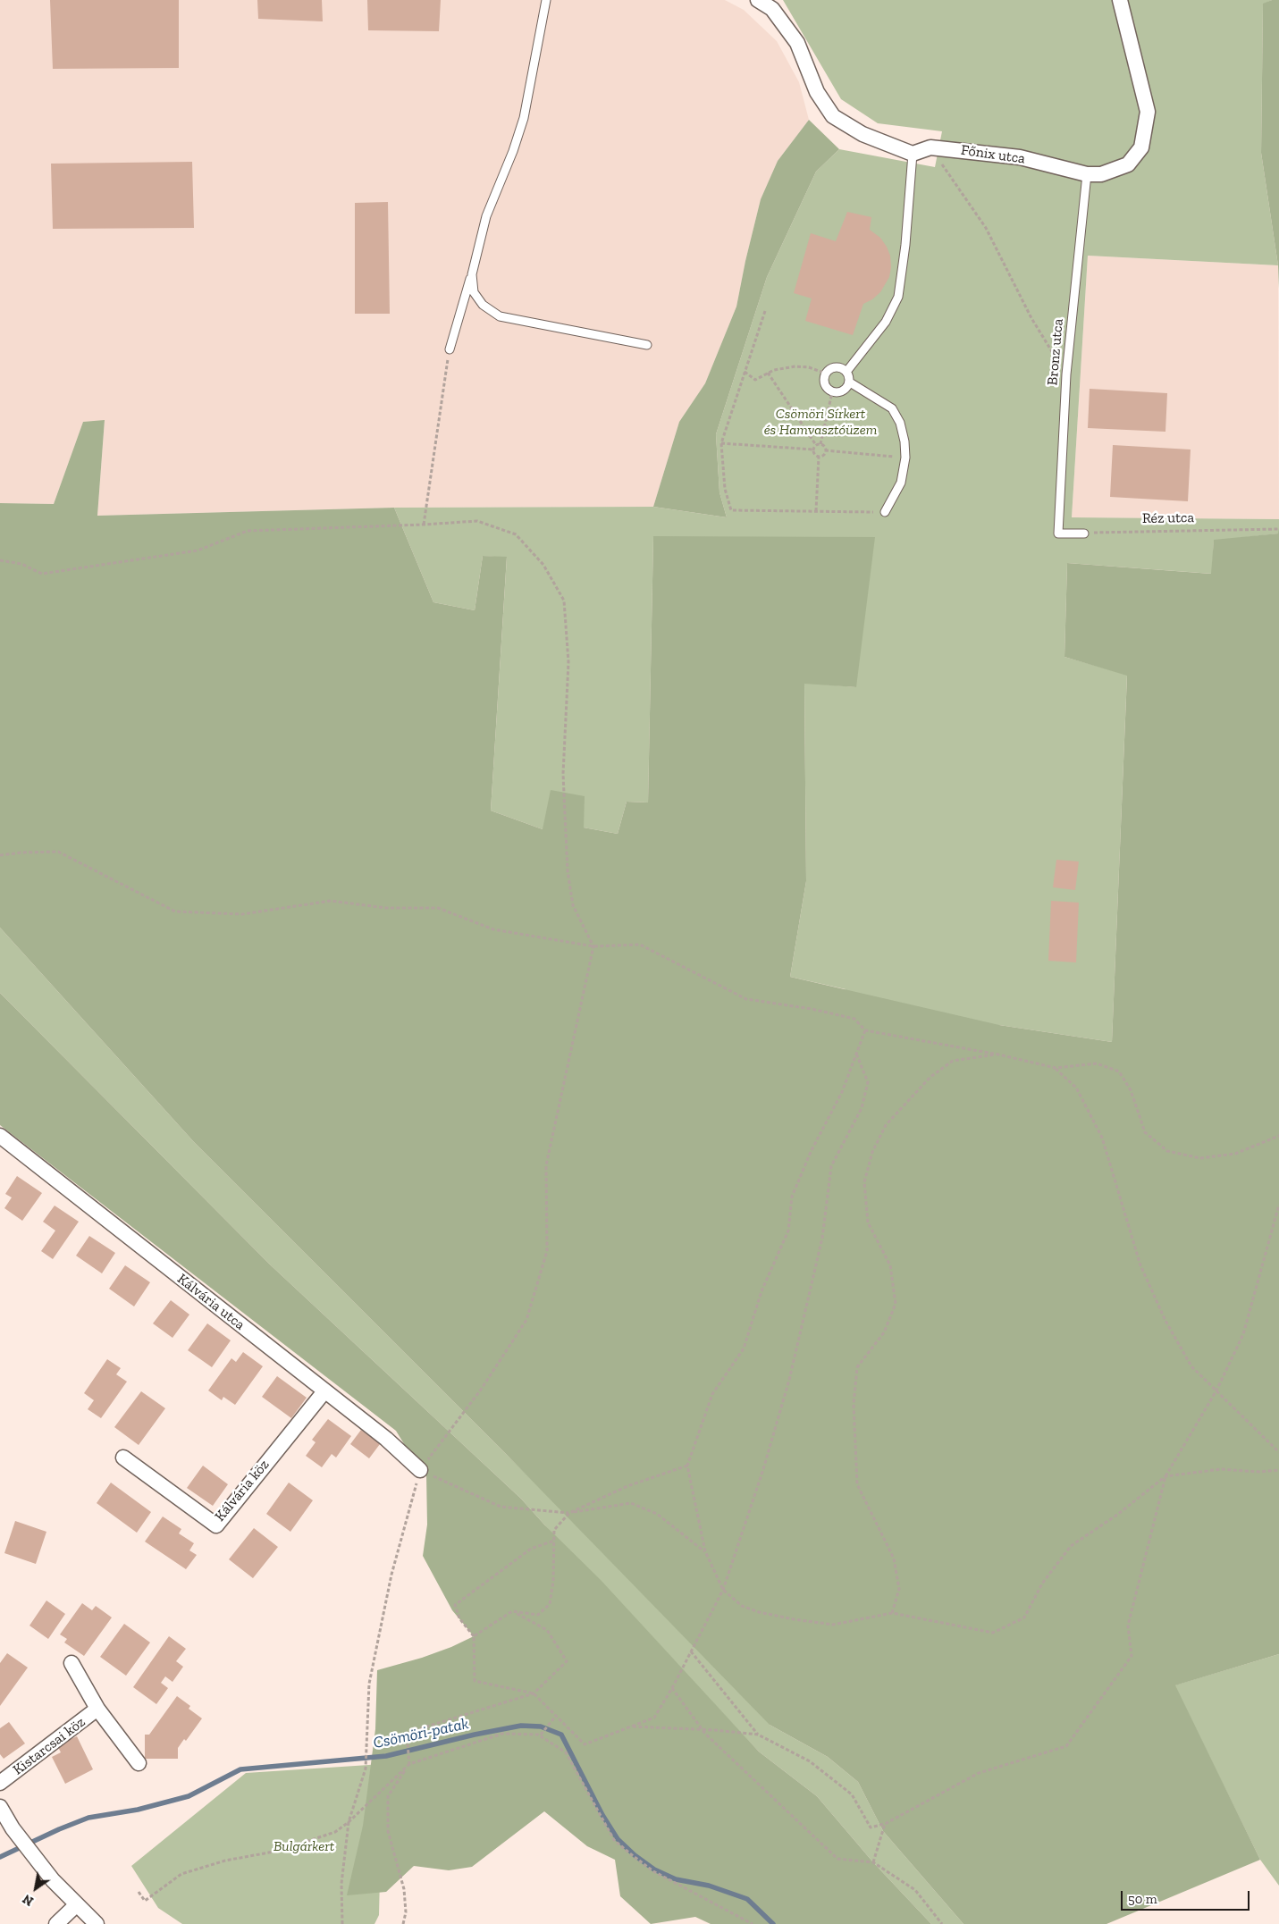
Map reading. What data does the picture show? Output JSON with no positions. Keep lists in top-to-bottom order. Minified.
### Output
{"streets":{"street":["Főnix utca","Kálvária utca","Kálvária köz","Kistarcsai köz"],"lane":["Bronz utca"],"path":["Réz utca"]},"crossings":[["Főnix utca","Bronz utca"],["Bronz utca","Réz utca"],["Kálvária utca","Kálvária köz"]],"water":["Csömöri-patak"],"parks":["Csömöri Sírkert és Hamvasztóüzem","Bulgárkert"],"scale_bar":"50 m","north":"bottom left"}
